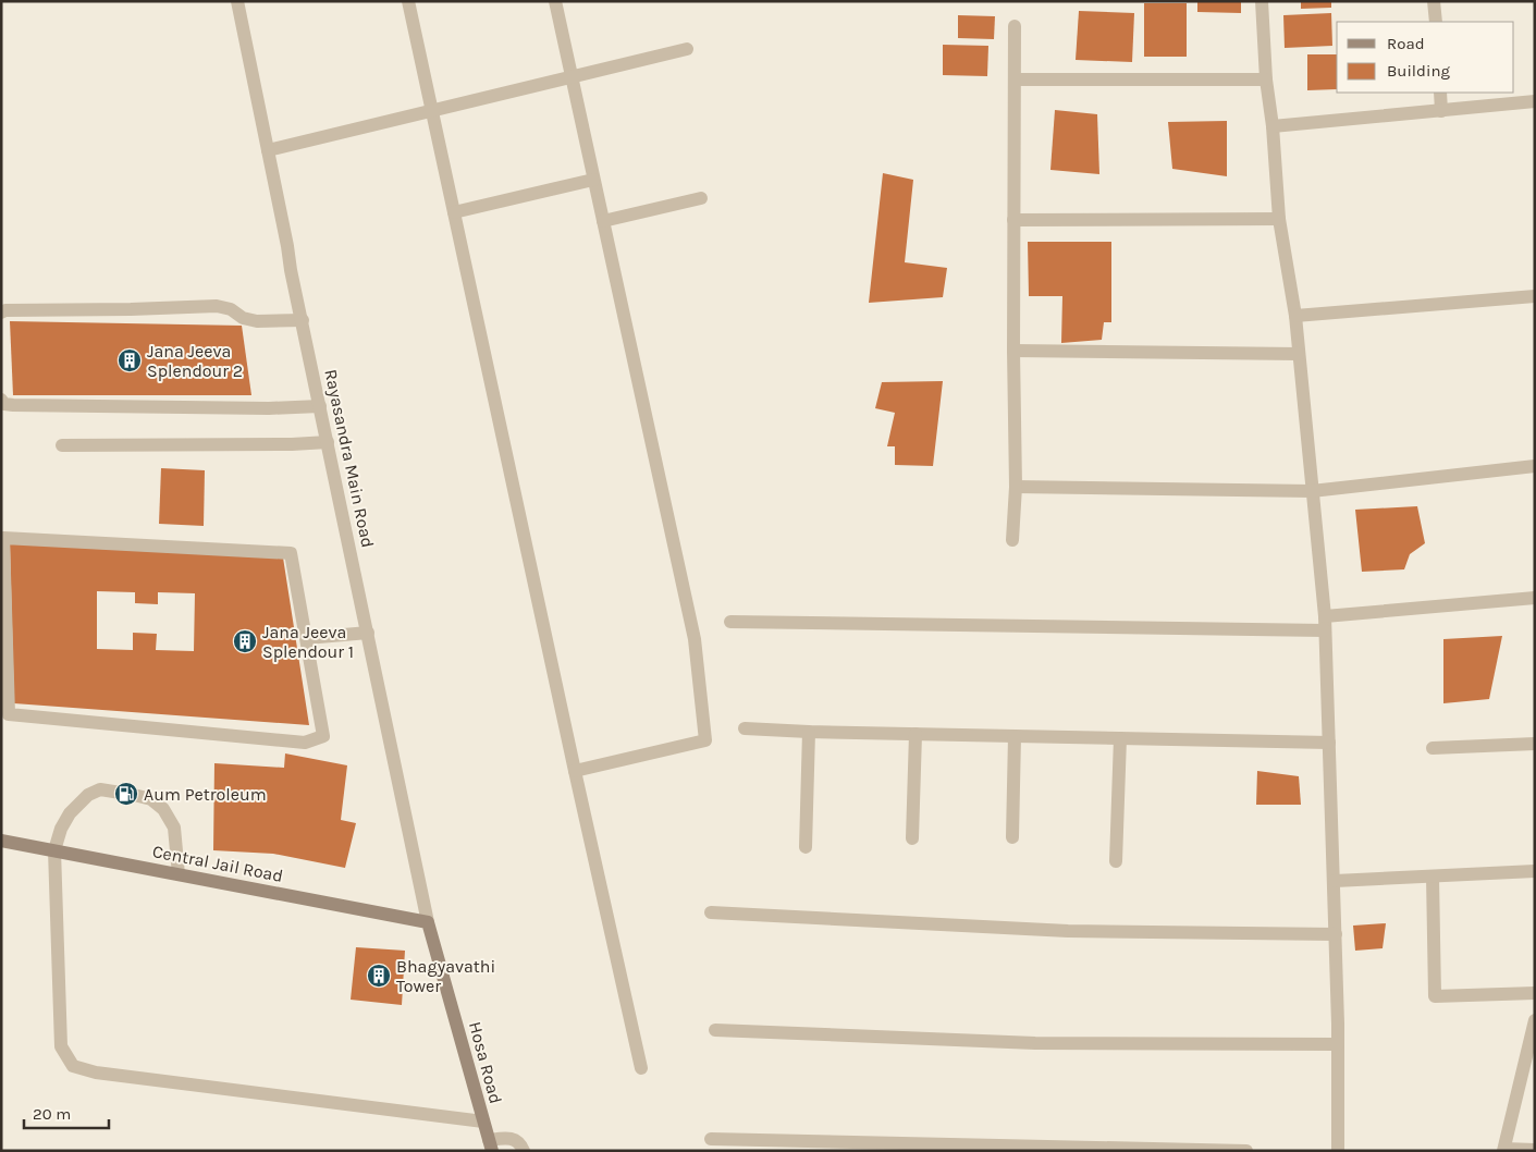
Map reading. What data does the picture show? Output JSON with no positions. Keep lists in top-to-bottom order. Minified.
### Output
{"streets":{"main road":["Central Jail Road","Hosa Road"],"street":["Rayasandra Main Road"]},"crossings":[["Rayasandra Main Road","Central Jail Road"],["Rayasandra Main Road","Hosa Road"],["Central Jail Road","Hosa Road"]],"places":{"building":["Jana Jeeva Splendour 2","Jana Jeeva Splendour 1","Bhagyavathi Tower"],"fuel station":["Aum Petroleum"]},"legend":["Road","Building"],"scale_bar":"20 m"}
